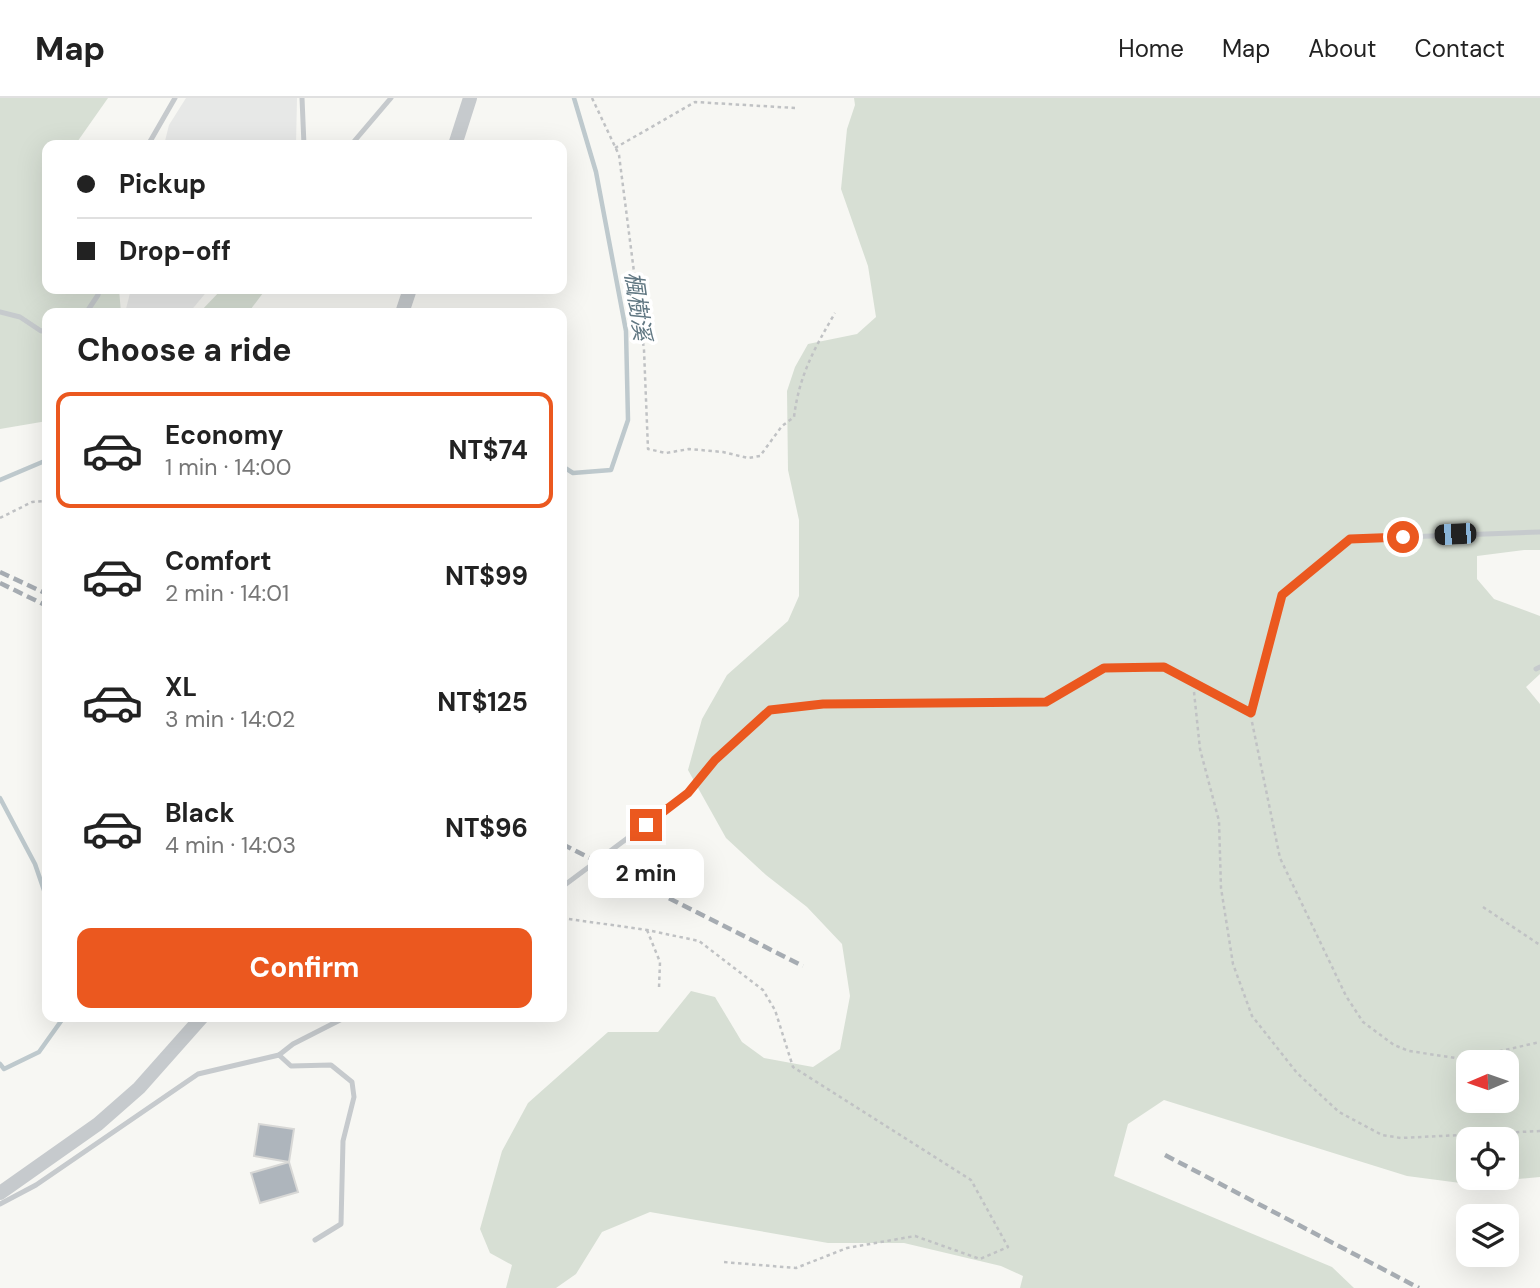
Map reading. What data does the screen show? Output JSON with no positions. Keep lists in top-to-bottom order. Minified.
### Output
{"water":["楓樹溪"],"north":"left","page":{"header":"Map","nav":["Home","Map","About","Contact"],"banner":["Pickup","Drop-off"],"heading":"Choose a ride","list":[{"name":"Economy","note":"1 min · 14:00","value":"NT$74"},{"name":"Comfort","note":"2 min · 14:01","value":"NT$99"},{"name":"XL","note":"3 min · 14:02","value":"NT$125"},{"name":"Black","note":"4 min · 14:03","value":"NT$96"}],"bubble":"2 min","buttons":"Confirm"}}
